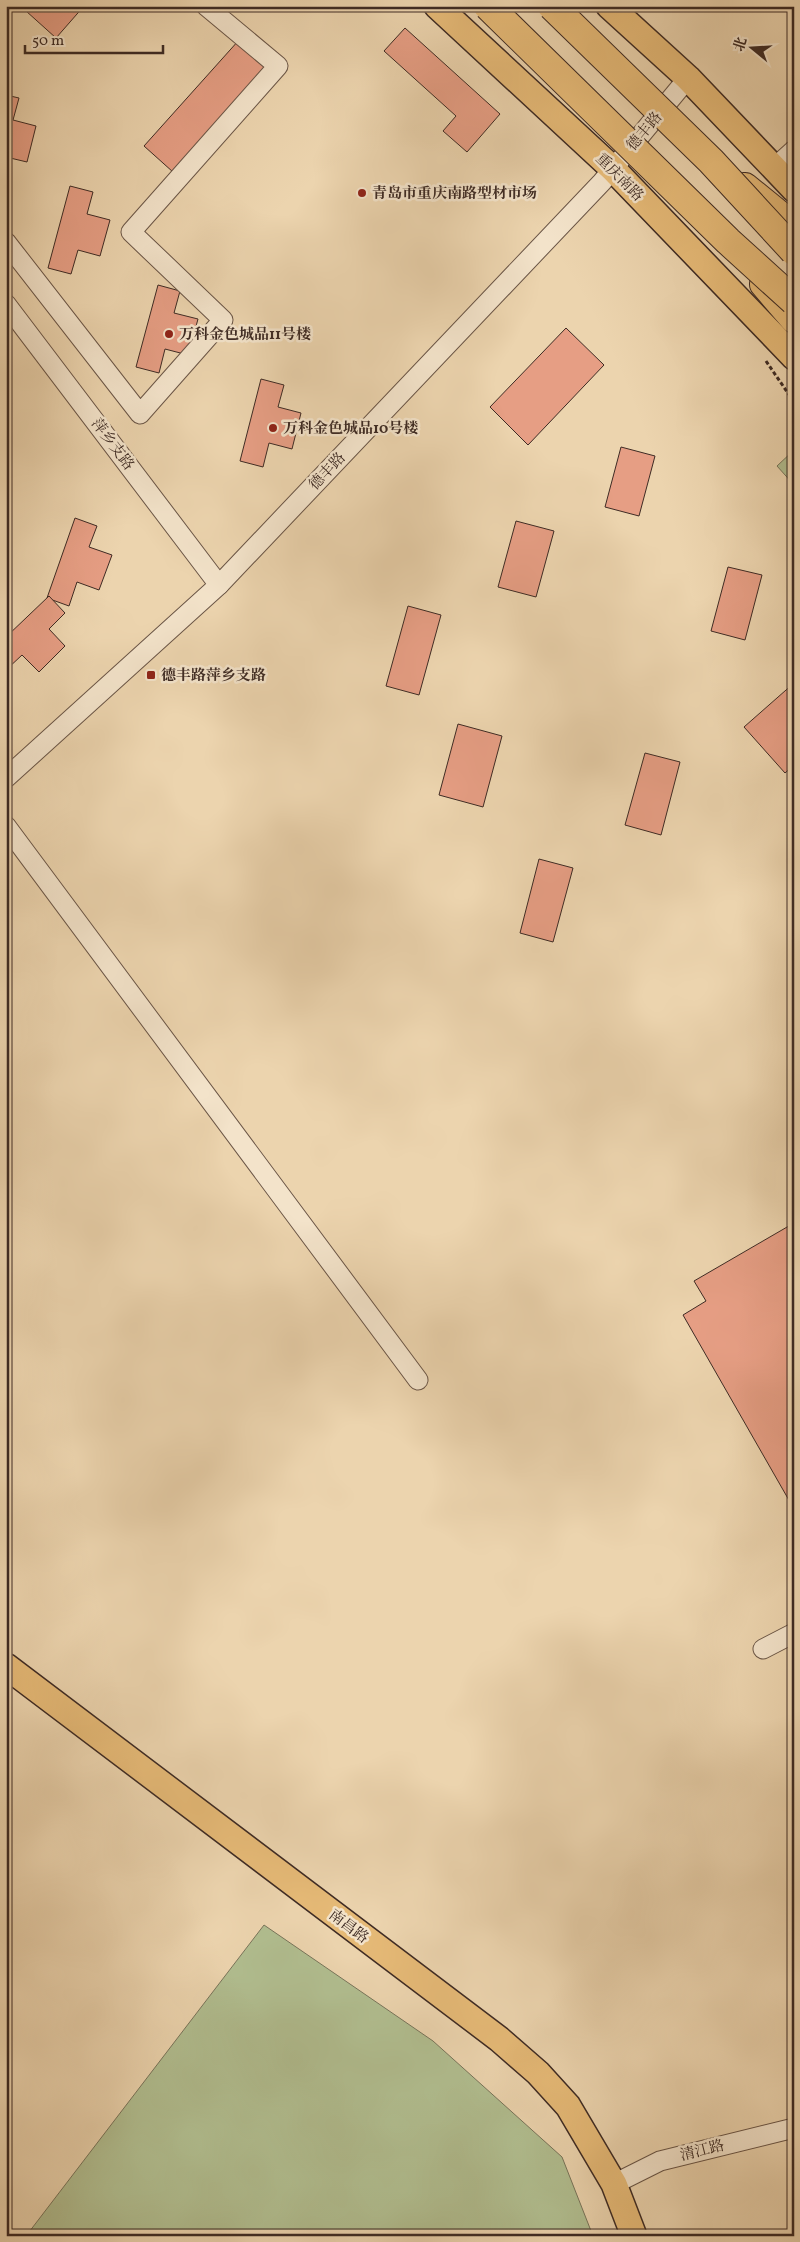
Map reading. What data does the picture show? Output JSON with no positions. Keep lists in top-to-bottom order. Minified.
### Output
{"streets":{"main road":["重庆南路","南昌路"],"street":["德丰路","萍乡支路","清江路"]},"crossings":[["德丰路","重庆南路"],["德丰路","萍乡支路"],["南昌路","清江路"]],"places":{"other":["青岛市重庆南路型材市场","万科金色城品11号楼","万科金色城品10号楼"],"transit":["德丰路萍乡支路"]},"scale_bar":"50 m","north":"left"}
